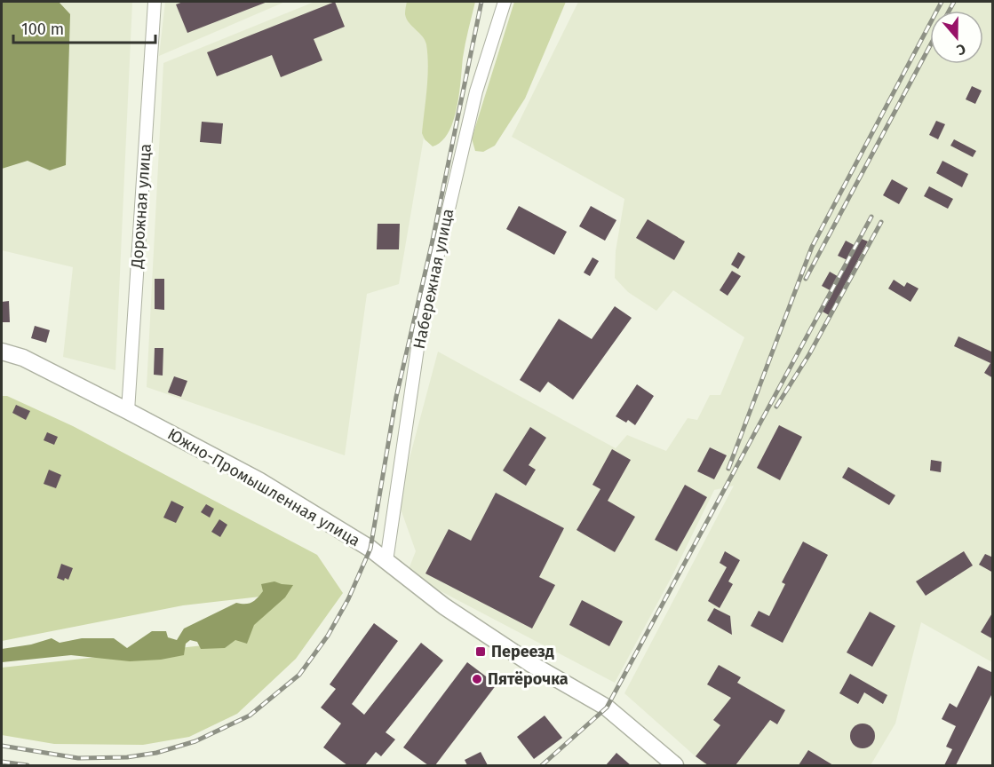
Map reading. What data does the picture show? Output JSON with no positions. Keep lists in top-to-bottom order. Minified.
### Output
{"streets":{"street":["Дорожная улица","Набережная улица","Южно-Промышленная улица"]},"crossings":[["Дорожная улица","Южно-Промышленная улица"],["Набережная улица","Южно-Промышленная улица"]],"places":{"transit":["Переезд"],"other":["Пятёрочка"]},"scale_bar":"100 m","north":"bottom"}
